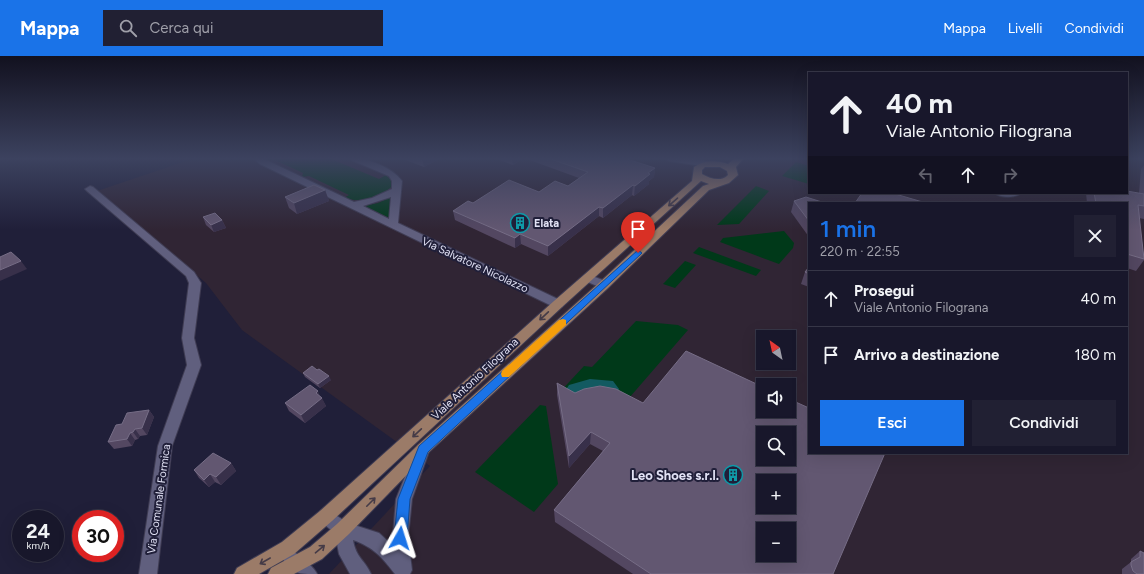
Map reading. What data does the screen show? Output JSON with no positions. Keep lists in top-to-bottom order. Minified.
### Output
{"streets":{"main road":["Viale Antonio Filograna"],"street":["Via Salvatore Nicolazzo","Via Comunale Formica"]},"crossings":[["Via Salvatore Nicolazzo","Viale Antonio Filograna"]],"places":{"building":["Elata","Leo Shoes s.r.l."]},"north":"top left","page":{"header":"Mappa","search":"Cerca qui","nav":["Mappa","Livelli","Condividi"],"turn":["40 m","Viale Antonio Filograna"],"heading":["1 min","220 m · 22:55"],"list":[{"name":"Prosegui","note":"Viale Antonio Filograna","value":"40 m"},{"name":"Arrivo a destinazione","value":"180 m"}],"map_buttons":["+","−"],"buttons":["Esci","Condividi"],"speed":"24 km/h","limit":"30"}}
